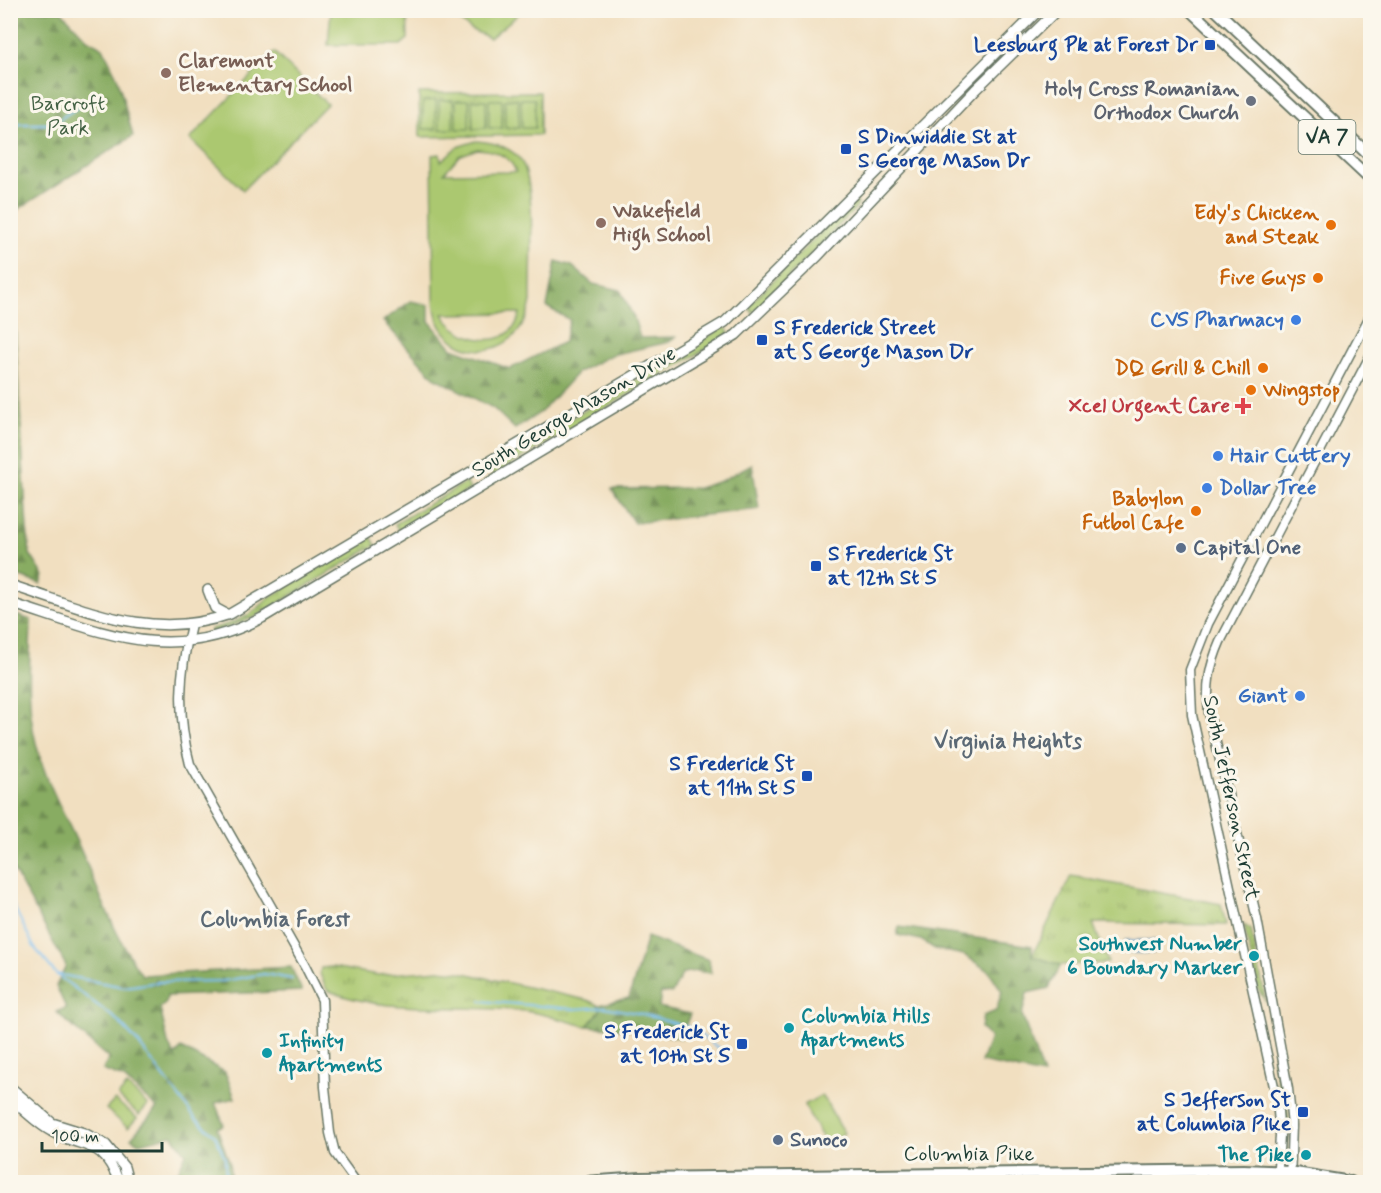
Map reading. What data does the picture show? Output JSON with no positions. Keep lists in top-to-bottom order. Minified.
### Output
{"streets":{"main road":["VA 7","South George Mason Drive","Columbia Pike"],"street":["South Jefferson Street"]},"crossings":[["South Jefferson Street","Columbia Pike"]],"districts":["Virginia Heights","Columbia Forest"],"parks":["Barcroft Park"],"places":{"transit":["Leesburg Pk at Forest Dr","S Dinwiddie St at S George Mason Dr","S Frederick Street at S George Mason Dr","S Frederick St at 12th St S","S Frederick St at 11th St S","S Frederick St at 10th St S","S Jefferson St at Columbia Pike"],"other":["Claremont Elementary School","Holy Cross Romanian Orthodox Church","Wakefield High School","Edy's Chicken and Steak","Five Guys","CVS Pharmacy","DQ Grill & Chill","Wingstop","Hair Cuttery","Dollar Tree","Babylon Futbol Cafe","Capital One","Giant","Southwest Number 6 Boundary Marker","Columbia Hills Apartments","Infinity Apartments","Sunoco","The Pike"],"health":["Xcel Urgent Care"]},"scale_bar":"100 m"}
